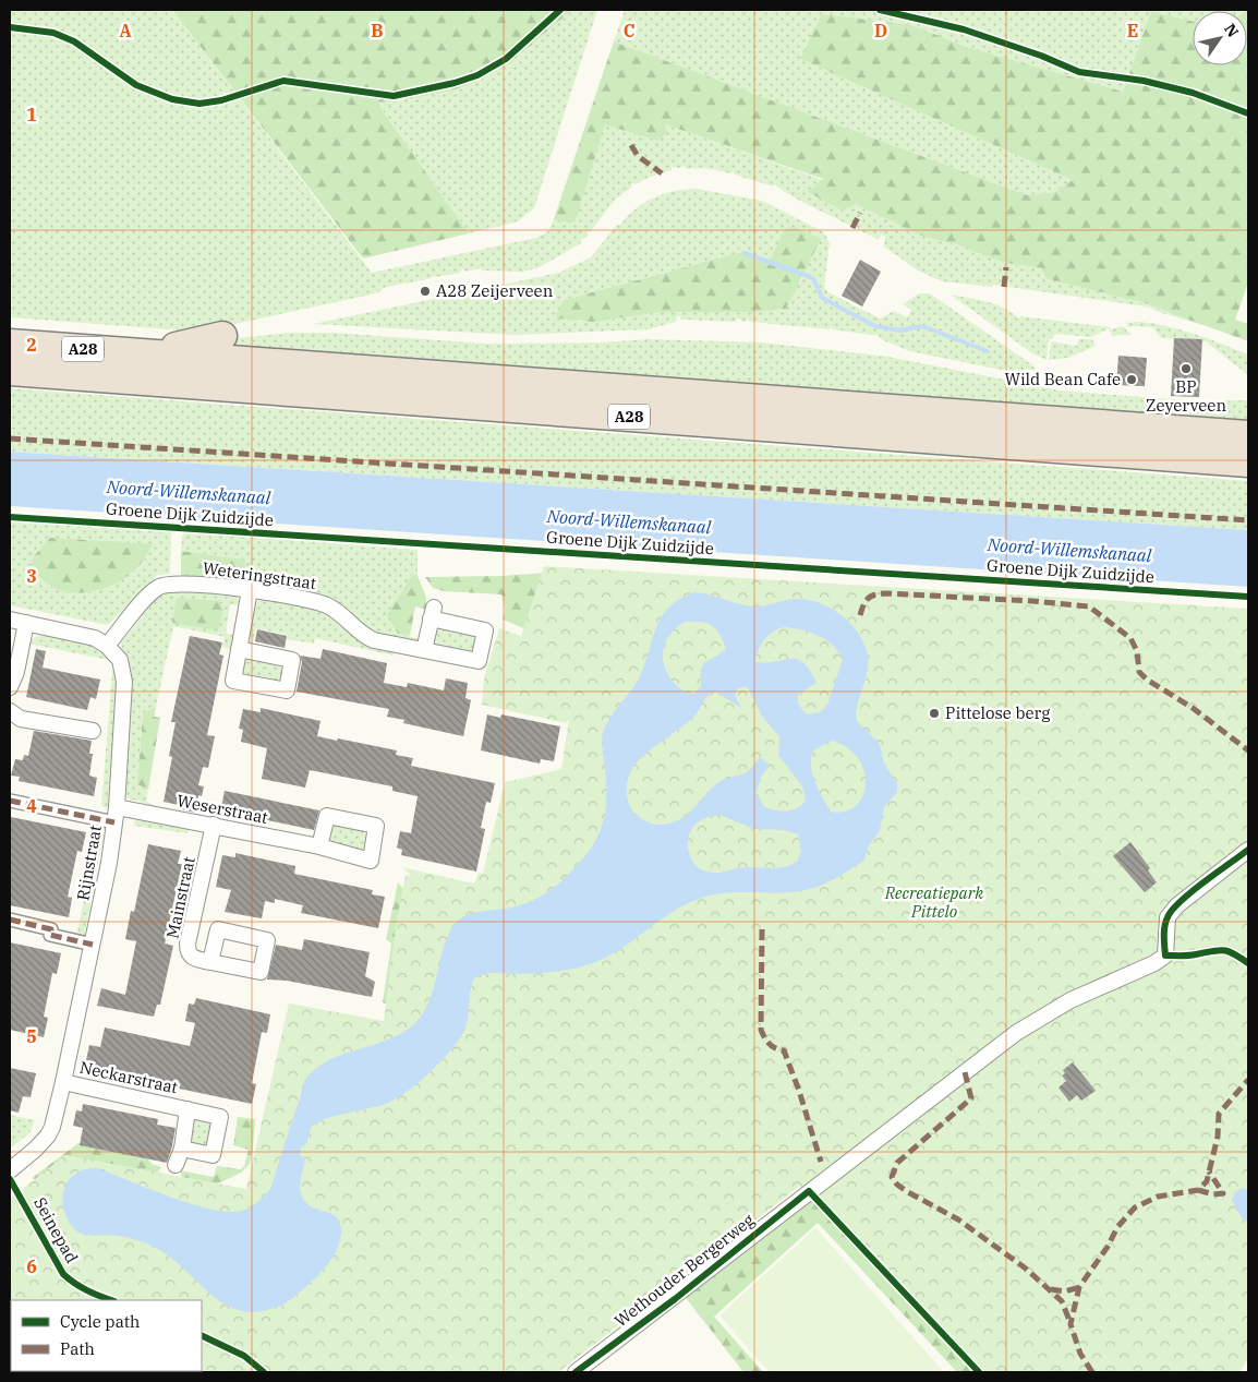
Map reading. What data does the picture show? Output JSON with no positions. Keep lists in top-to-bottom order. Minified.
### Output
{"streets":{"highway":["A28"],"street":["Weteringstraat","Weserstraat","Rijnstraat","Mainstraat","Neckarstraat","Wethouder Bergerweg"],"cycle path":["Groene Dijk Zuidzijde","Seinepad"]},"crossings":[["Weteringstraat","Rijnstraat"],["Weserstraat","Rijnstraat"],["Weserstraat","Mainstraat"],["Rijnstraat","Neckarstraat"]],"water":["Noord-Willemskanaal"],"parks":["Recreatiepark Pittelo"],"places":["A28 Zeijerveen","BP Zeyerveen","Wild Bean Cafe","Pittelose berg"],"legend":["Cycle path","Path"],"north":"top right","grid":{"columns":["A","B","C","D","E"],"rows":["1","2","3","4","5","6"]}}
